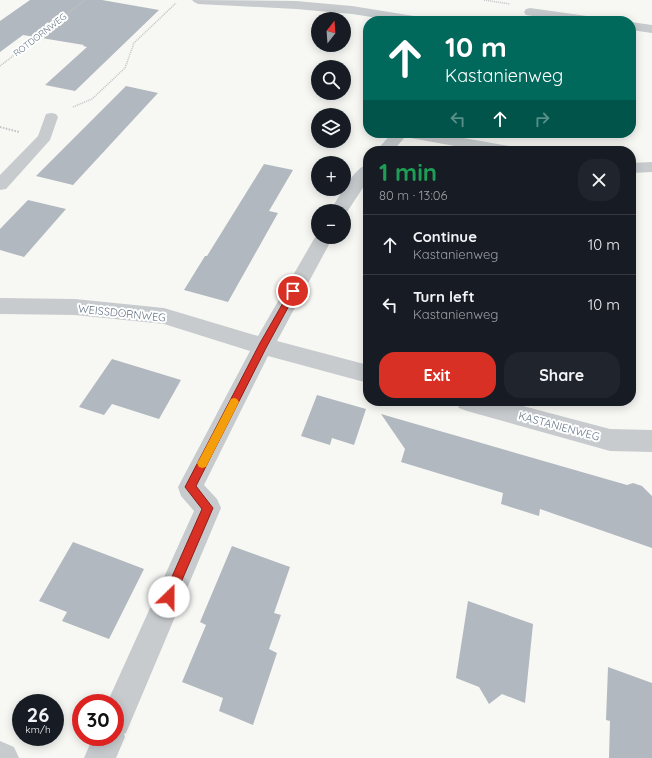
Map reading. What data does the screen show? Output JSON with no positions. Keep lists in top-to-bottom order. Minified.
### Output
{"streets":{"street":["WEISSDORNWEG","KASTANIENWEG"],"path":["ROTDORNWEG"]},"north":"top","page":{"map_buttons":["+","−"],"turn":["10 m","Kastanienweg"],"heading":["1 min","80 m · 13:06"],"list":[{"name":"Continue","note":"Kastanienweg","value":"10 m"},{"name":"Turn left","note":"Kastanienweg","value":"10 m"}],"buttons":["Exit","Share"],"speed":"26 km/h","limit":"30"}}
